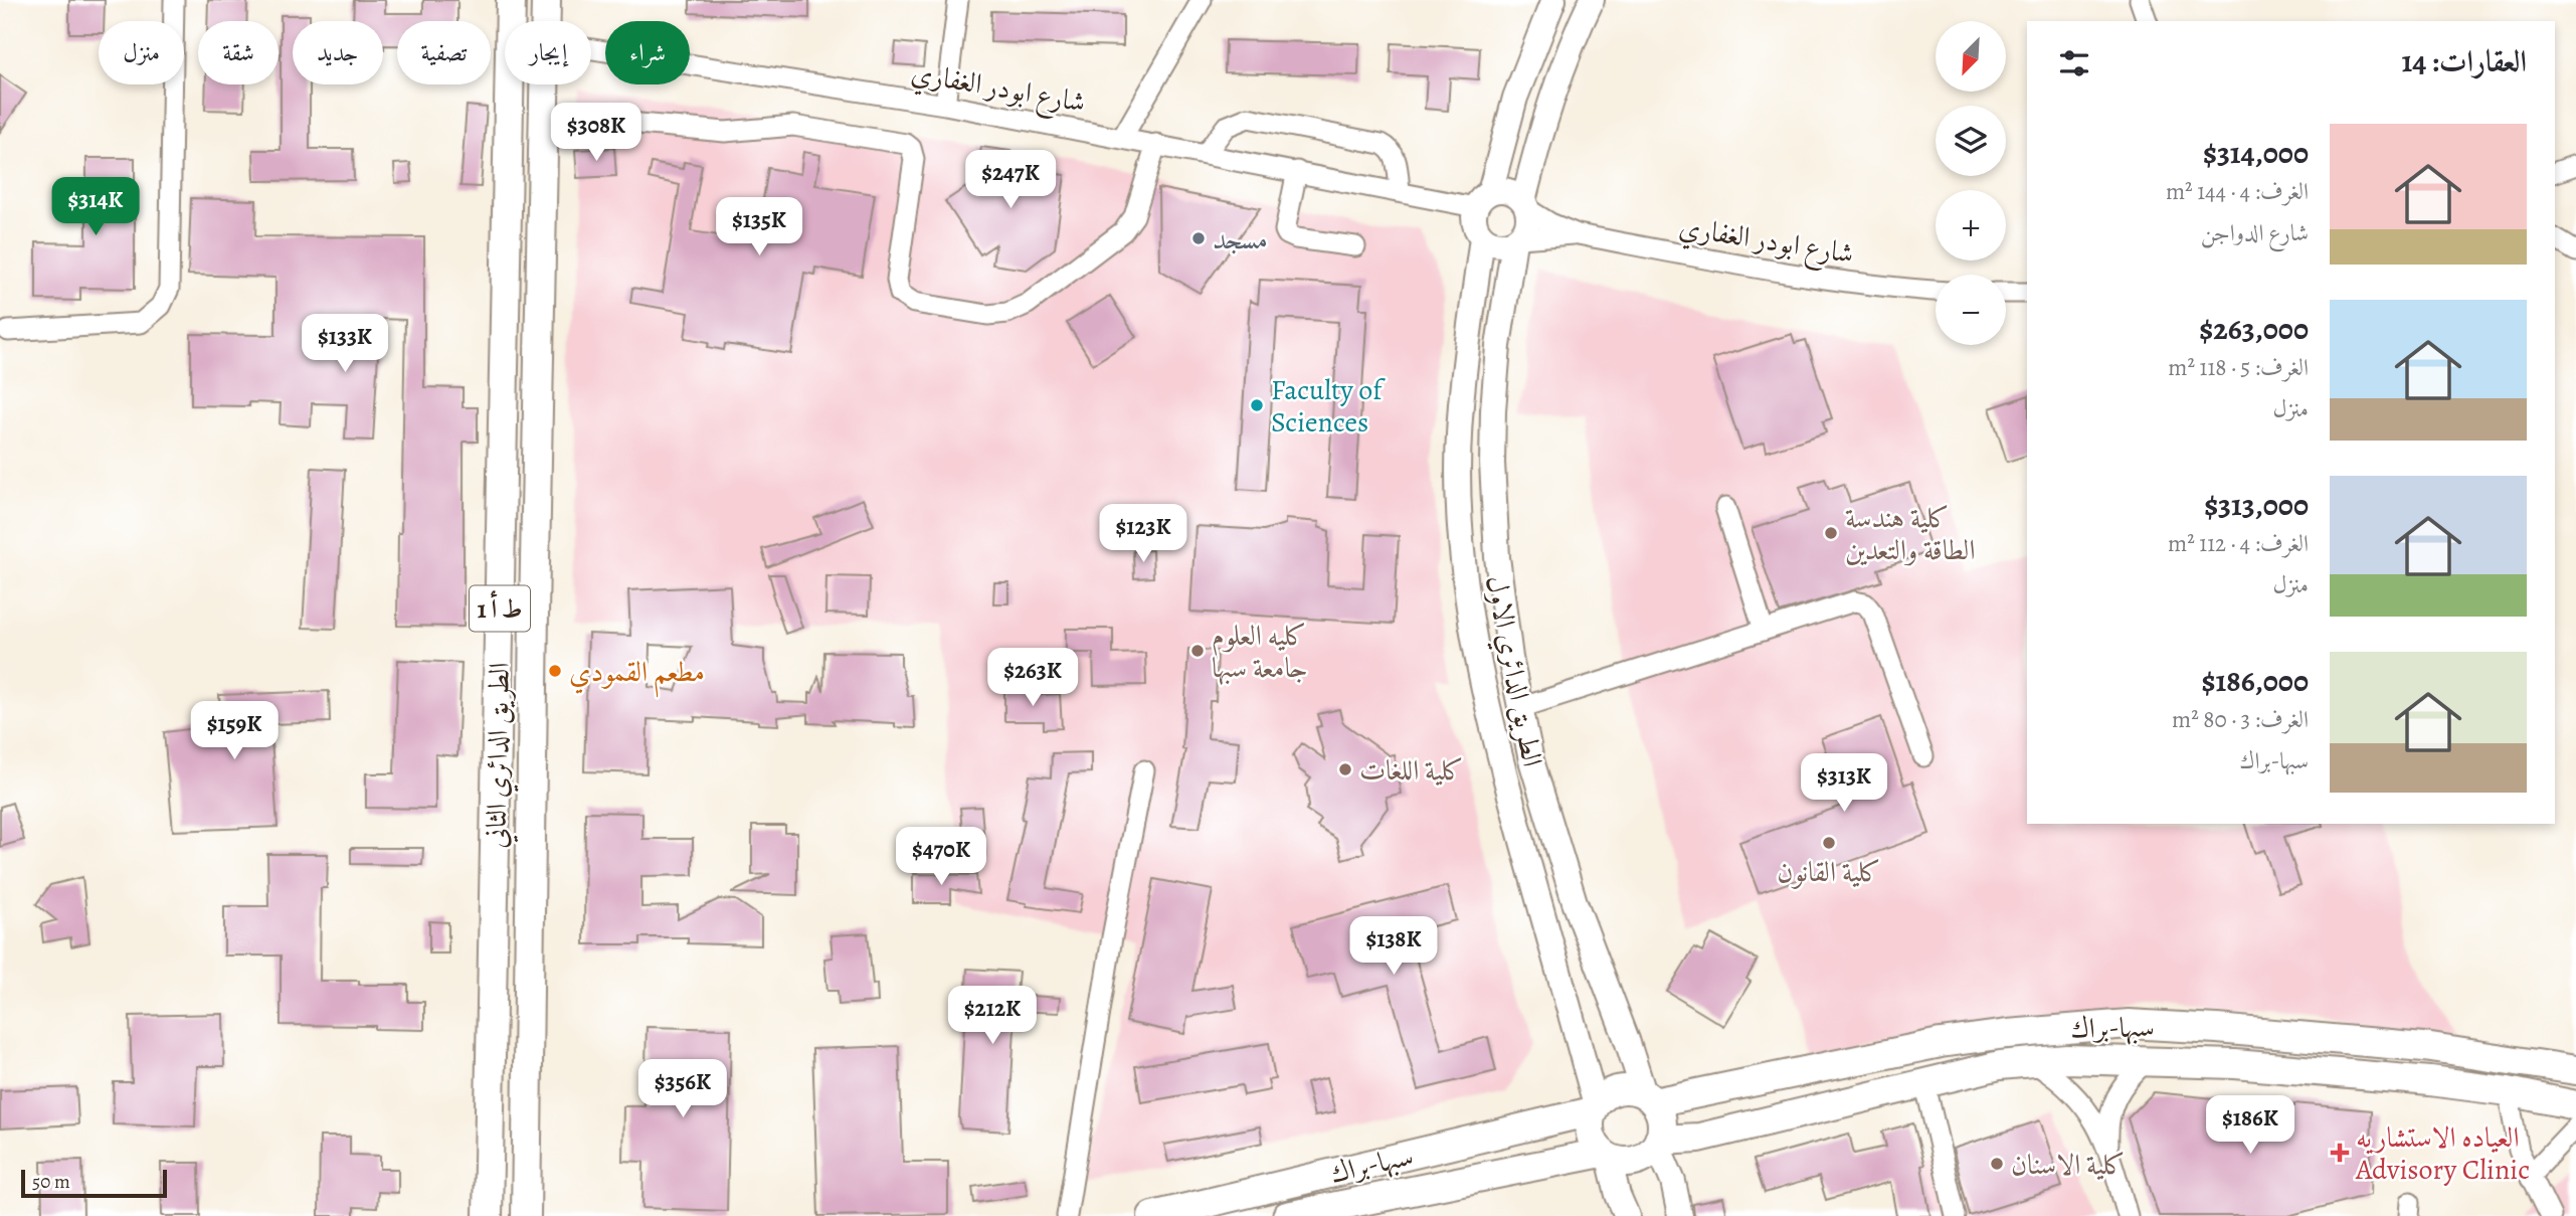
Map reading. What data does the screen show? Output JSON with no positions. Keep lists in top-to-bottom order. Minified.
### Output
{"streets":{"highway":["ط أ 1","الطريق الدائري الثاني","سبها-براك"],"main road":["الطريق الدائري الاول"],"street":["شارع ابودر الغفاري"]},"crossings":[["شارع ابودر الغفاري","الطريق الدائري الاول"],["الطريق الدائري الاول","سبها-براك"]],"places":{"other":["مسجد","Faculty of Sciences","كلية هندسة الطاقة والتعدين","كليه العلوم جامعة سبها","مطعم القمودي","كلية اللغات","كلية القانون","كلية الاسنان"],"health":["العياده الاستشاريه Advisory Clinic"]},"scale_bar":"50 m","north":"bottom left","page":{"map_buttons":["+","−"],"chip":["شراء","إيجار","تصفية","جديد","شقة","منزل"],"heading":"العقارات: 14","price":["$308K","$247K","$314K","$135K","$133K","$123K","$263K","$159K","$313K","$470K","$138K","$212K","$356K","$186K"],"list":[{"name":"$314,000","note":"الغرف: 4 · 144 m² · شارع الدواجن"},{"name":"$263,000","note":"الغرف: 5 · 118 m² · منزل"},{"name":"$313,000","note":"الغرف: 4 · 112 m² · منزل"},{"name":"$186,000","note":"الغرف: 3 · 80 m² · سبها-براك"}],"scale":"50 m"}}
